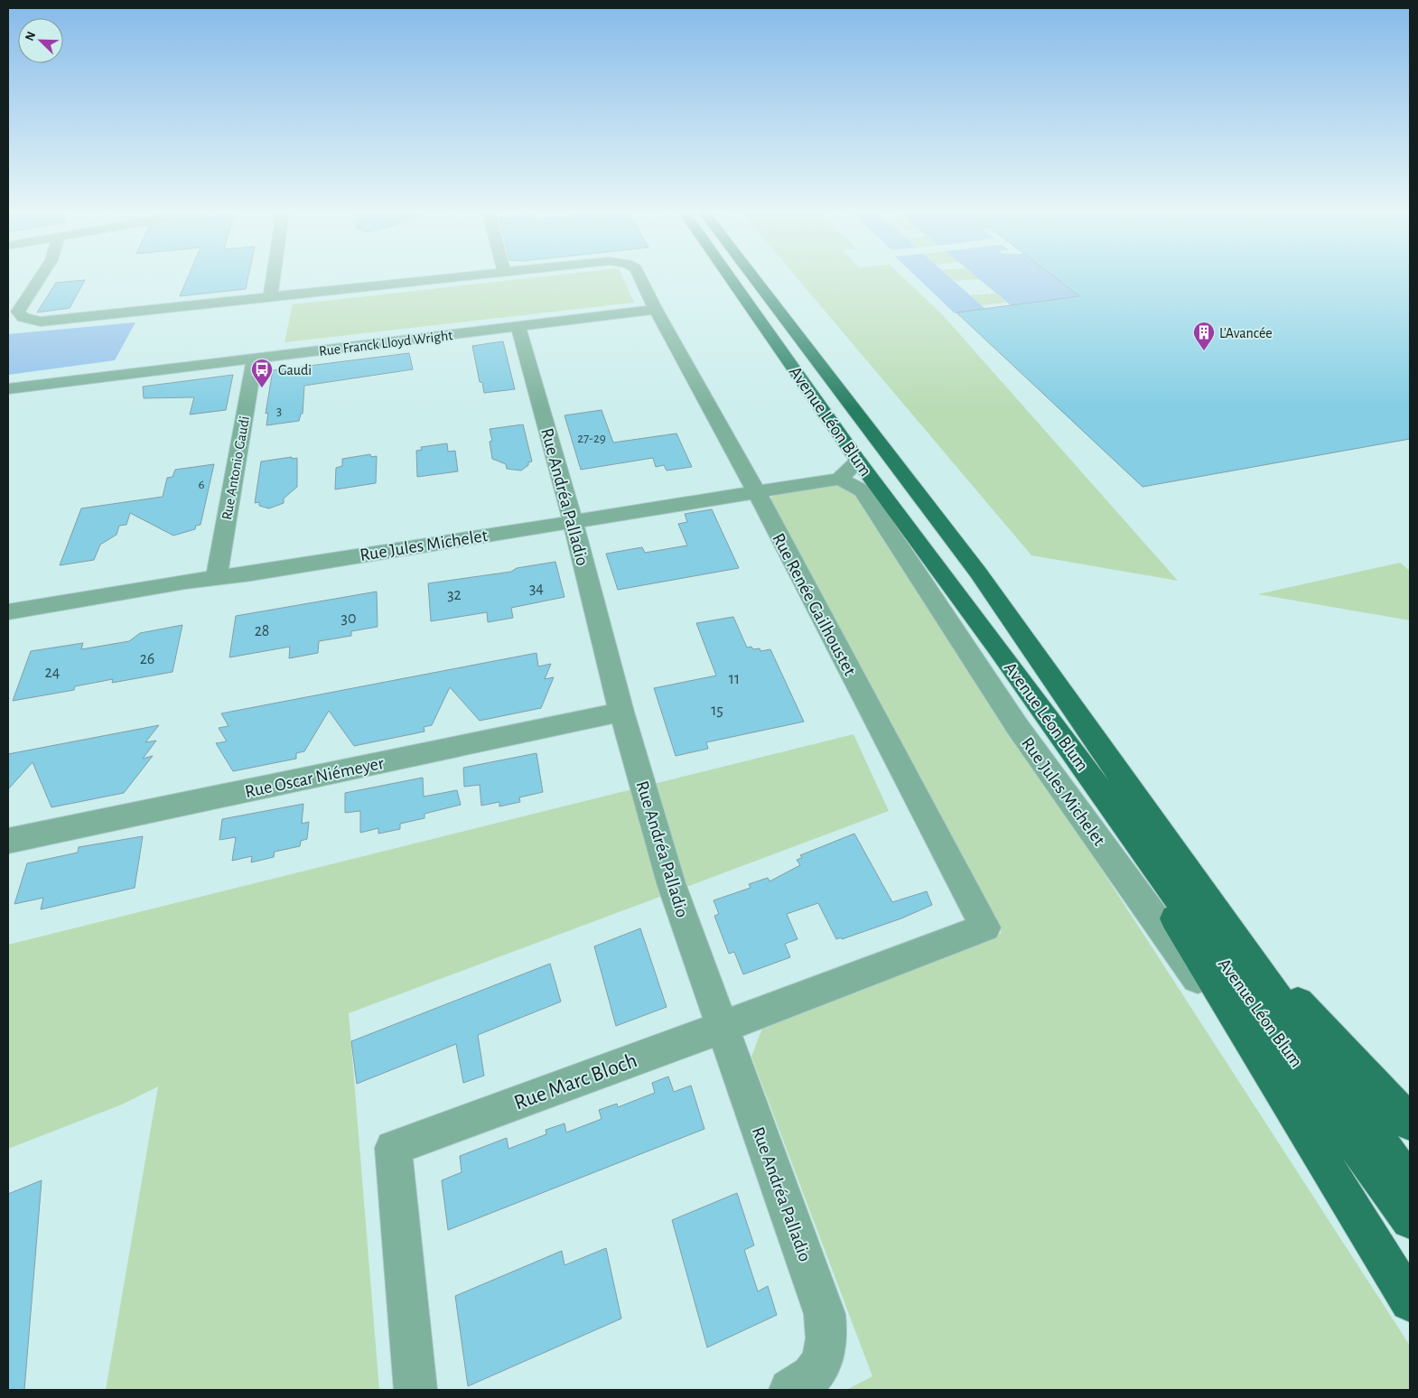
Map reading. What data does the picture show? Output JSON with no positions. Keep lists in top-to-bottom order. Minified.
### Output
{"streets":{"main road":["Avenue Léon Blum"],"street":["Rue Franck Lloyd Wright","Rue Antonio Gaudi","Rue Andréa Palladio","Rue Jules Michelet","Rue Renée Gailhoustet","Rue Oscar Niémeyer","Rue Marc Bloch"]},"crossings":[["Rue Franck Lloyd Wright","Rue Antonio Gaudi"],["Rue Franck Lloyd Wright","Rue Andréa Palladio"],["Rue Franck Lloyd Wright","Rue Renée Gailhoustet"],["Avenue Léon Blum","Rue Jules Michelet"],["Rue Antonio Gaudi","Rue Jules Michelet"],["Rue Andréa Palladio","Rue Jules Michelet"],["Rue Andréa Palladio","Rue Oscar Niémeyer"],["Rue Andréa Palladio","Rue Marc Bloch"],["Rue Jules Michelet","Rue Renée Gailhoustet"],["Rue Renée Gailhoustet","Rue Marc Bloch"]],"places":{"building":["L'Avancée"],"bus stop":["Gaudi"]},"house_numbers":["3","27-29","6","34","32","30","28","26","24","11","15"],"north":"top left"}
